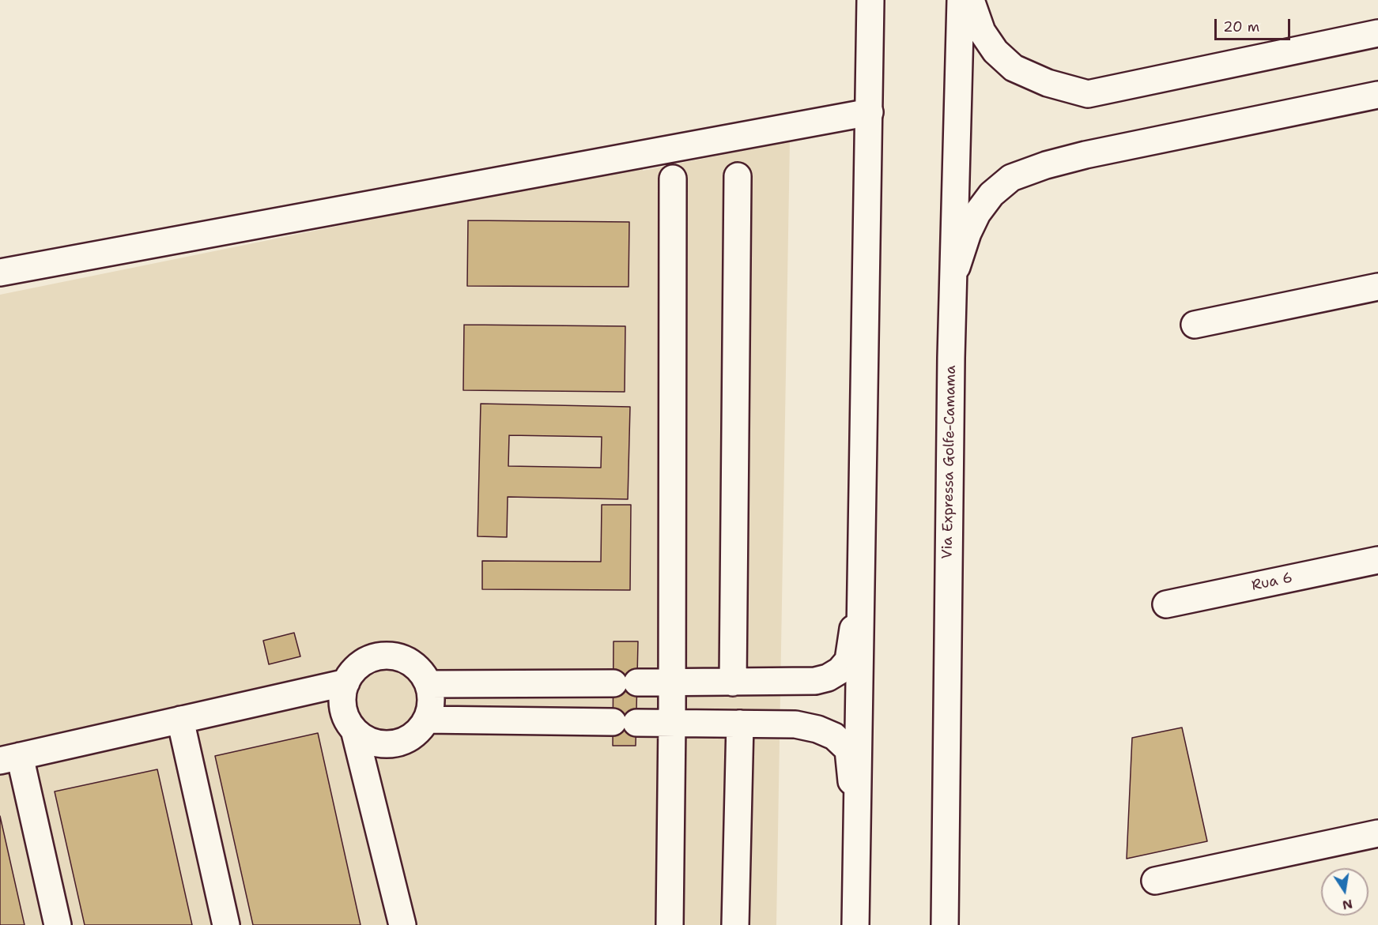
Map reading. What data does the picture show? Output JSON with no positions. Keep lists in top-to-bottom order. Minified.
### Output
{"streets":{"main road":["Via Expressa Golfe-Camama","Rua 6"]},"scale_bar":"20 m","north":"bottom"}
